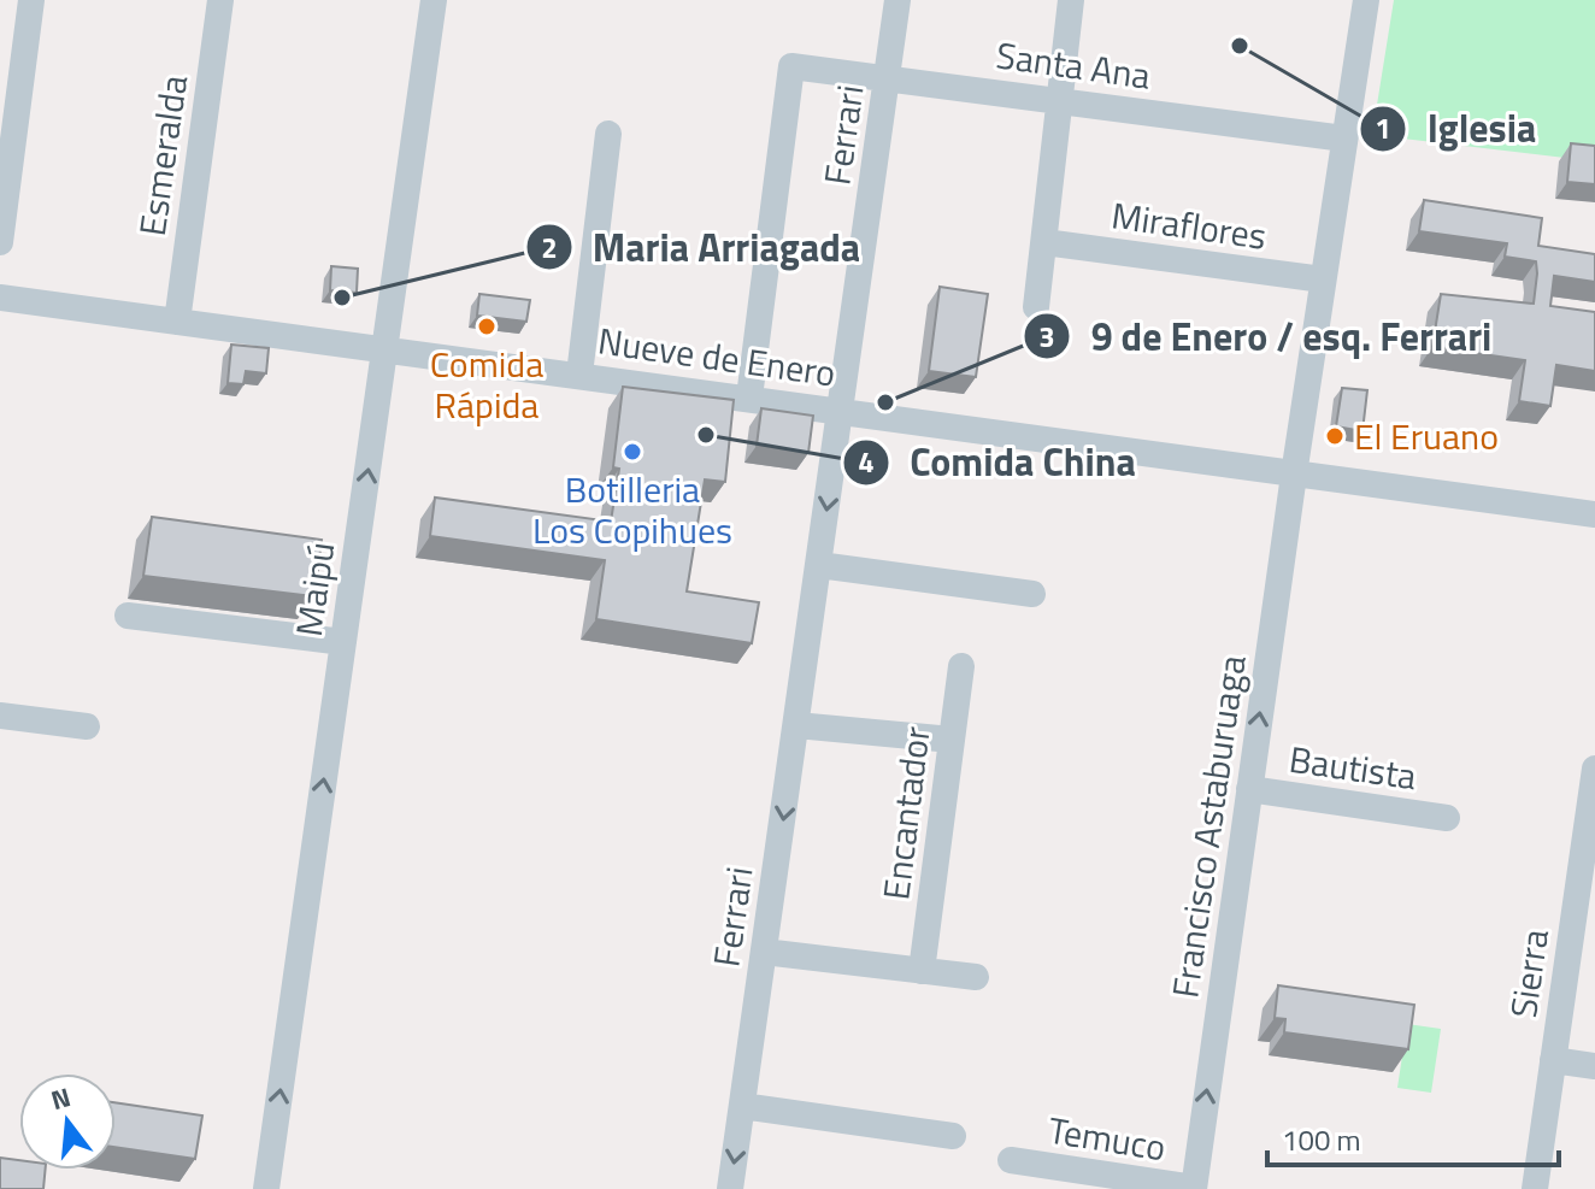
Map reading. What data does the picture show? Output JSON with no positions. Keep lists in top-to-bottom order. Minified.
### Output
{"streets":{"street":["Santa Ana","Ferrari","Esmeralda","Miraflores","Nueve de Enero","Maipú","Bautista","Encantador","Francisco Astaburuaga","Sierra","Temuco"]},"crossings":[["Santa Ana","Ferrari"],["Santa Ana","Nueve de Enero"],["Santa Ana","Francisco Astaburuaga"],["Ferrari","Nueve de Enero"],["Esmeralda","Nueve de Enero"],["Miraflores","Francisco Astaburuaga"],["Nueve de Enero","Maipú"],["Nueve de Enero","Francisco Astaburuaga"],["Bautista","Francisco Astaburuaga"],["Francisco Astaburuaga","Temuco"]],"one_way":["Ferrari","Maipú","Francisco Astaburuaga"],"places":["Iglesia","Maria Arriagada","Comida Rápida","9 de Enero / esq. Ferrari","Comida China","El Eruano","Botilleria Los Copihues"],"scale_bar":"100 m","north":"top"}
